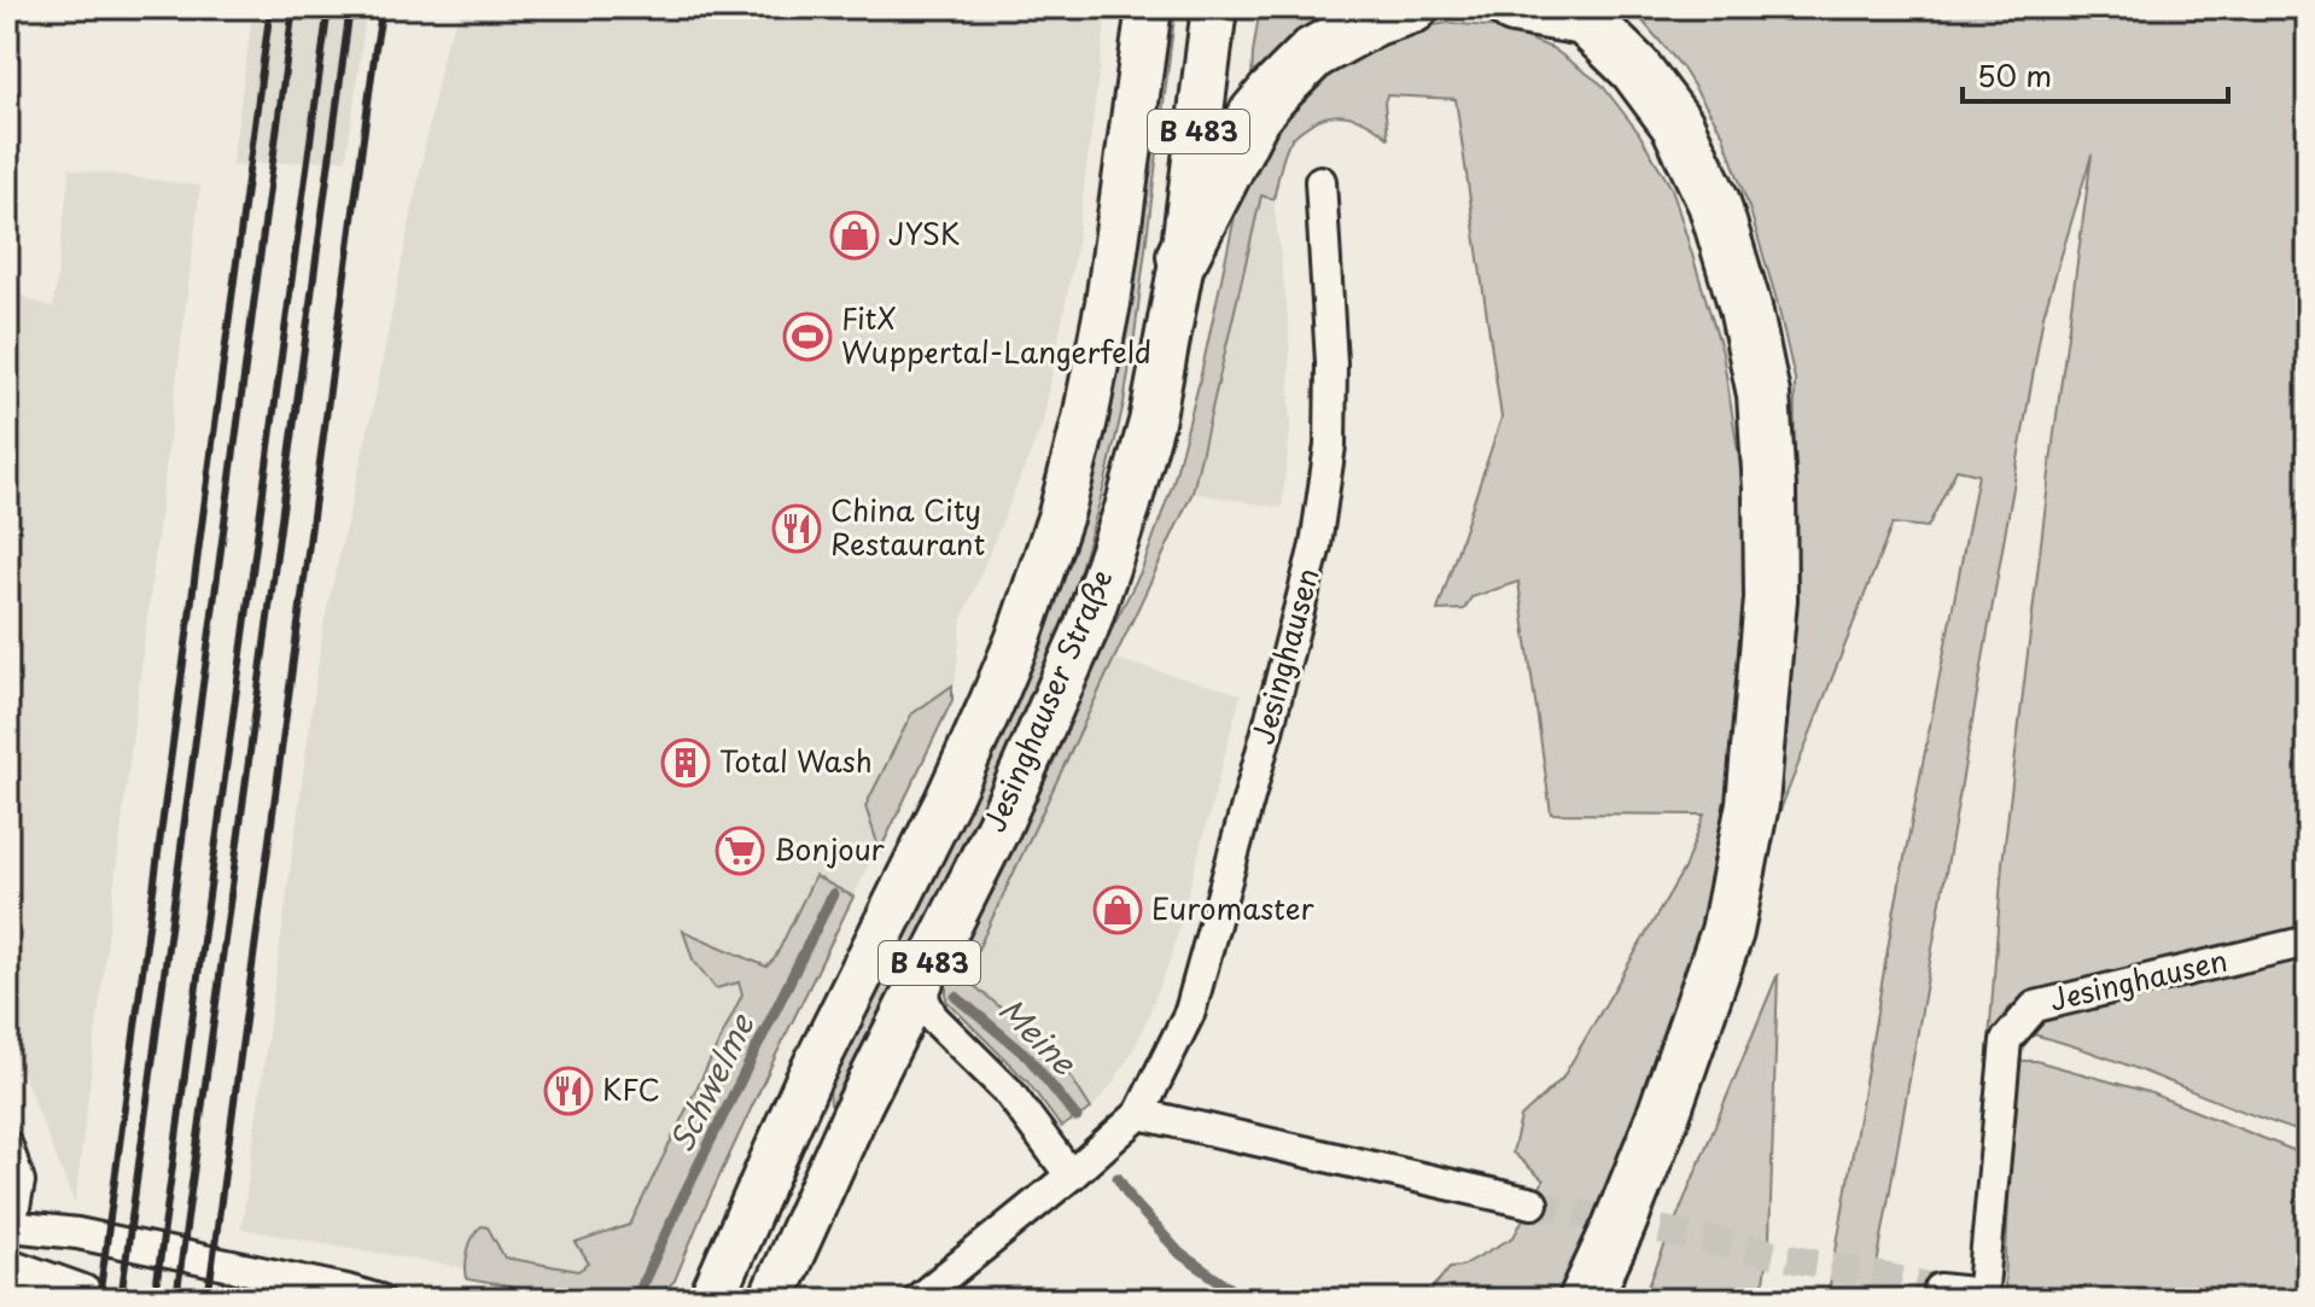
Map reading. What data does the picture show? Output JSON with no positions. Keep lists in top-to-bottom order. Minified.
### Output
{"streets":{"main road":["B 483","Jesinghauser Straße"],"street":["Jesinghausen"]},"water":["Meine","Schwelme"],"places":{"shop":["JYSK","Euromaster"],"sports":["FitX Wuppertal-Langerfeld"],"restaurant":["China City Restaurant","KFC"],"building":["Total Wash"],"supermarket":["Bonjour"]},"scale_bar":"50 m"}
